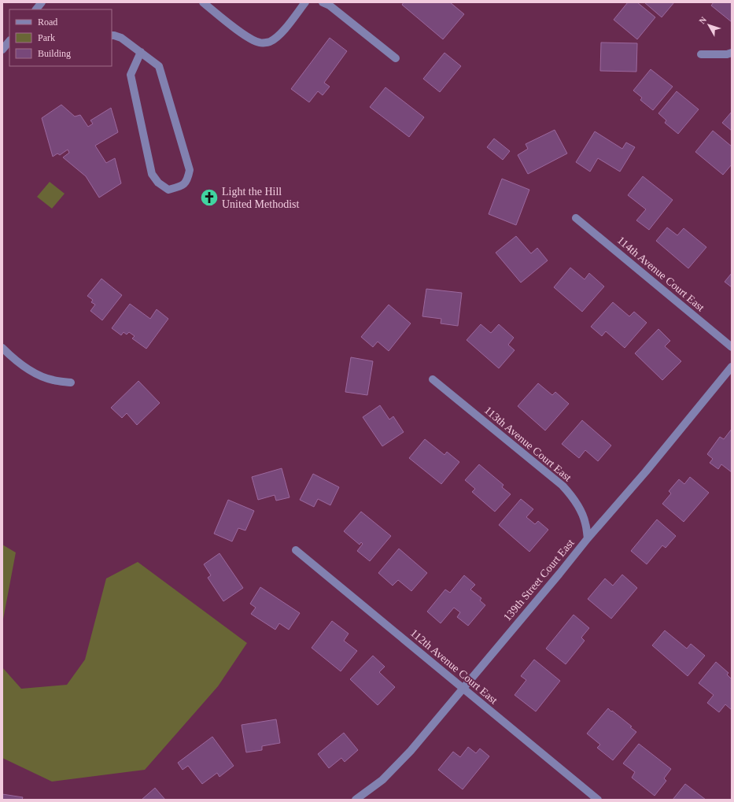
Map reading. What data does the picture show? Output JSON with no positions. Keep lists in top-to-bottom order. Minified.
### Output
{"streets":{"street":["114th Avenue Court East","113th Avenue Court East","139th Street Court East","112th Avenue Court East"]},"crossings":[["113th Avenue Court East","139th Street Court East"],["139th Street Court East","112th Avenue Court East"]],"places":{"church":["Light the Hill United Methodist"]},"legend":["Road","Park","Building"],"north":"top left"}
